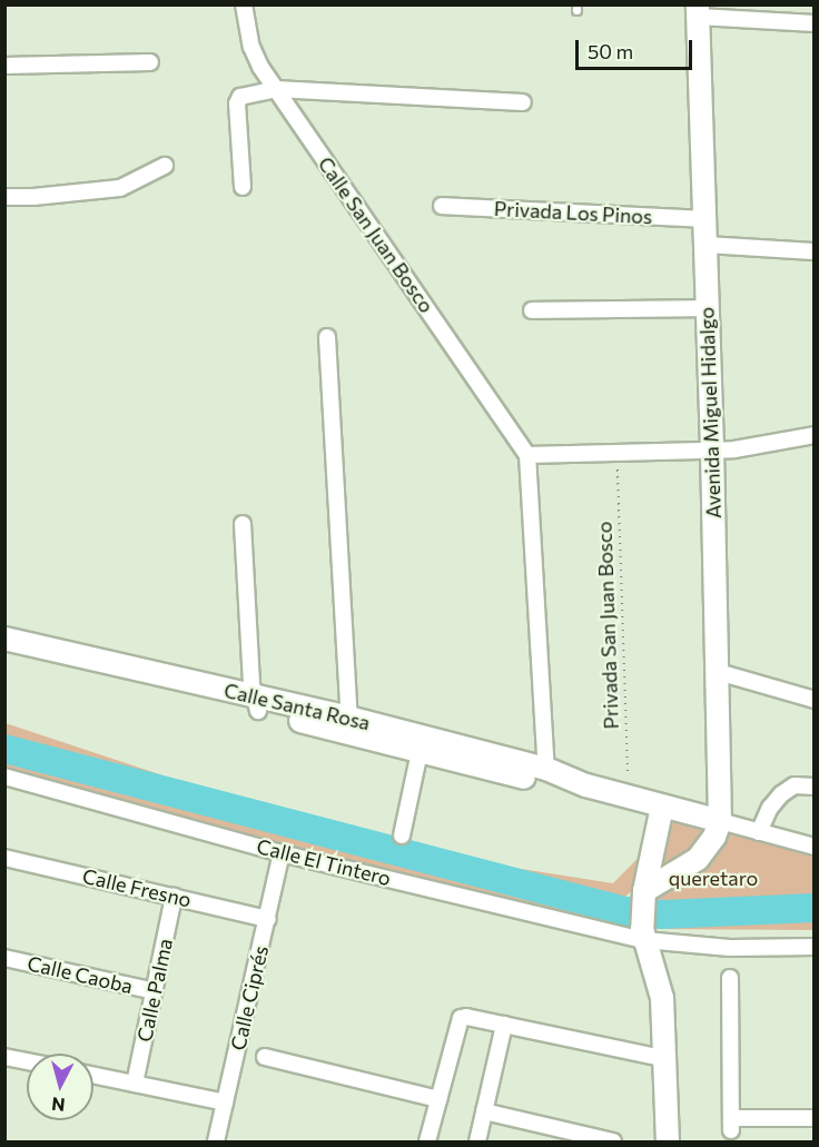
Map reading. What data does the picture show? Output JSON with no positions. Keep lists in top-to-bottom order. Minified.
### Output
{"streets":{"street":["Privada Los Pinos","Calle San Juan Bosco","Avenida Miguel Hidalgo","Calle Santa Rosa","Calle El Tintero","Calle Fresno","Calle Caoba","Calle Palma","Calle Ciprés"],"path":["Privada San Juan Bosco"]},"crossings":[["Privada Los Pinos","Avenida Miguel Hidalgo"],["Avenida Miguel Hidalgo","Calle Santa Rosa"],["Privada San Juan Bosco","Calle Santa Rosa"],["Calle El Tintero","Calle Ciprés"],["Calle Fresno","Calle Palma"],["Calle Fresno","Calle Ciprés"],["Calle Caoba","Calle Palma"]],"parks":["queretaro"],"scale_bar":"50 m","north":"bottom"}
